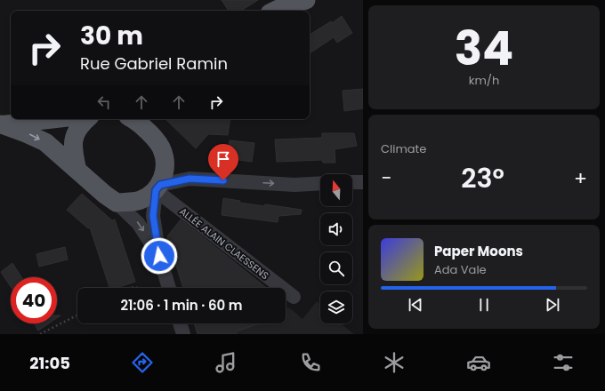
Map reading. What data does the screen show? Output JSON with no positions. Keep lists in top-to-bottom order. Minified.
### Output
{"streets":{"street":["ALLÉE ALAIN CLAESSENS"]},"north":"top","page":{"tile":[["34","km/h"],"Climate"],"turn":["30 m","Rue Gabriel Ramin"],"heat":["−","23°","+"],"song":["Paper Moons","Ada Vale"],"limit":"40","trip":"21:06 · 1 min · 60 m","tabs":"21:05"}}
